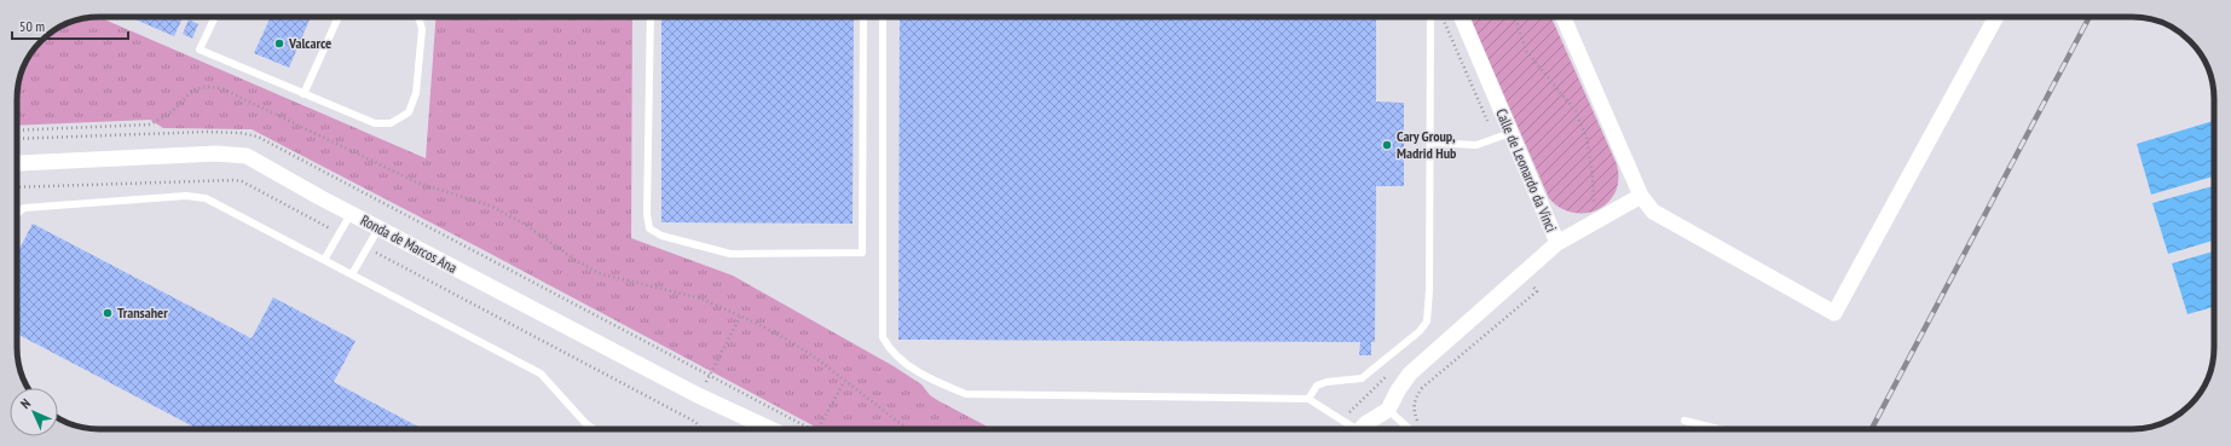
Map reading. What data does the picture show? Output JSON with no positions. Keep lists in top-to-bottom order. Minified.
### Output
{"streets":{"street":["Calle de Leonardo da Vinci","Ronda de Marcos Ana"]},"places":["Valcarce","Cary Group, Madrid Hub","Transaher"],"scale_bar":"50 m","north":"top left"}
